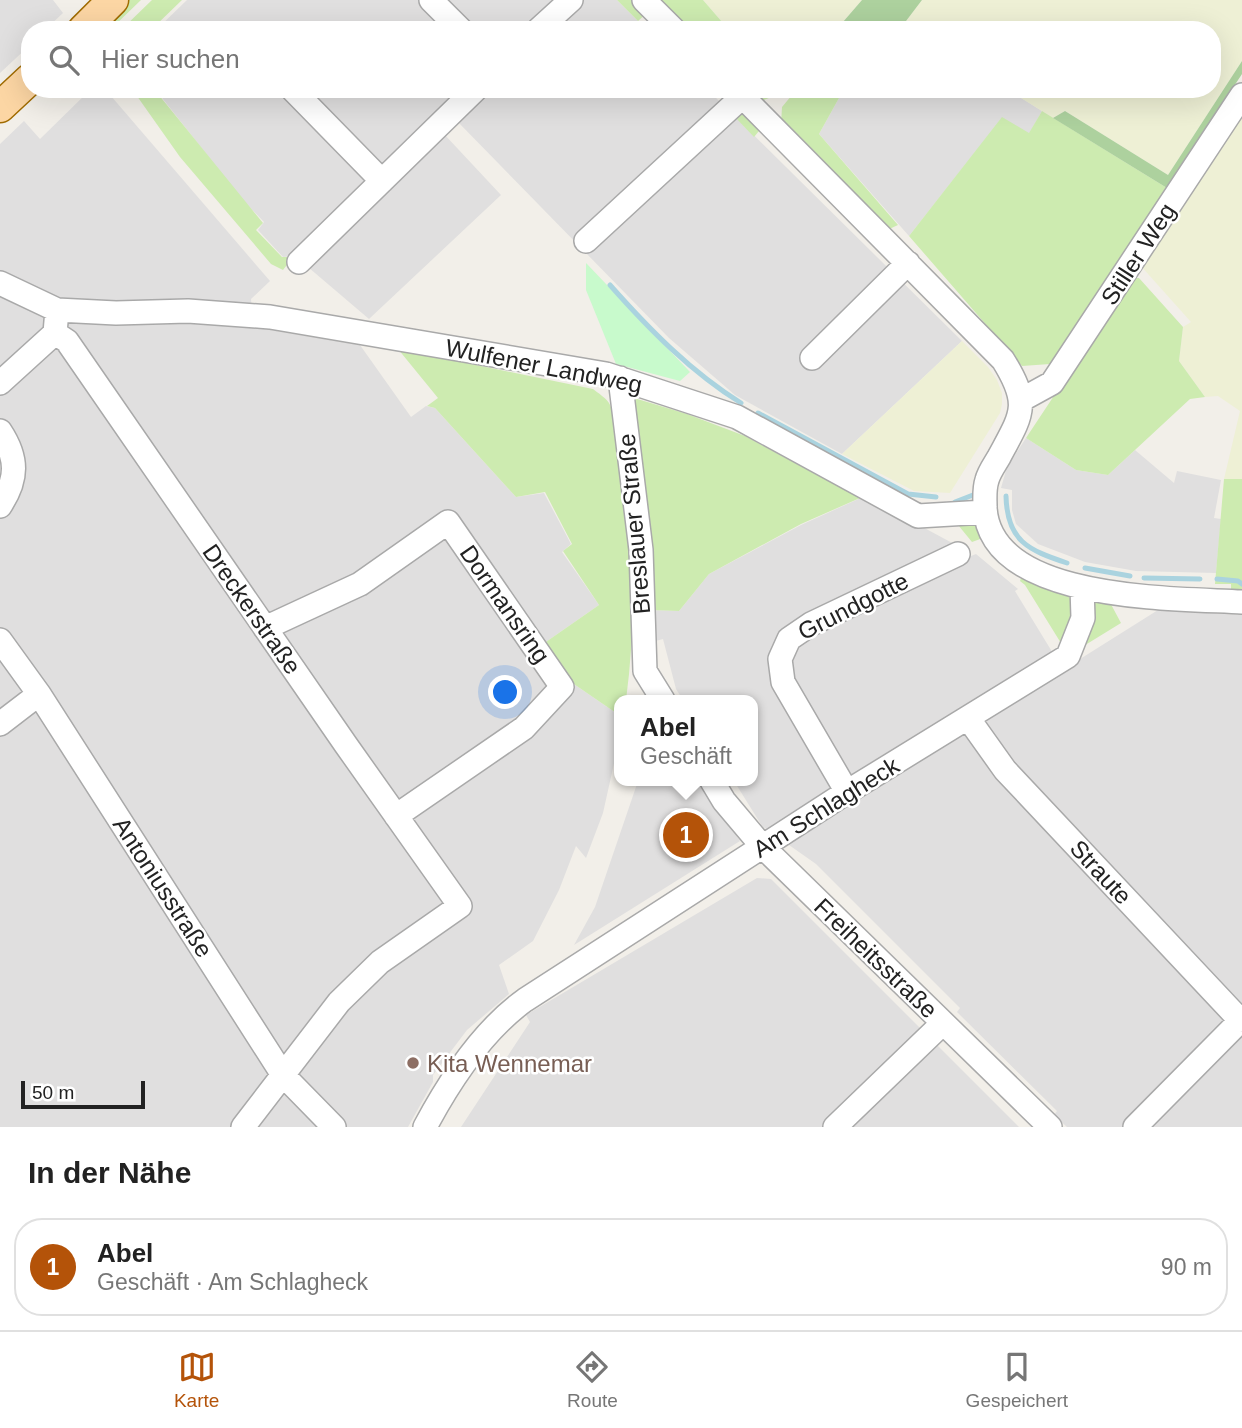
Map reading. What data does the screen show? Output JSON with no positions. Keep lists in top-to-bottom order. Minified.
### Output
{"streets":{"street":["Stiller Weg","Wulfener Landweg","Breslauer Straße","Dormansring","Grundgotte","Dreckerstraße","Am Schlagheck","Straute","Antoniusstraße","Freiheitsstraße"]},"crossings":[["Wulfener Landweg","Breslauer Straße"],["Dormansring","Dreckerstraße"],["Grundgotte","Am Schlagheck"],["Dreckerstraße","Antoniusstraße"],["Am Schlagheck","Straute"],["Am Schlagheck","Freiheitsstraße"]],"places":["Kita Wennemar"],"scale_bar":"50 m","page":{"search":"Hier suchen","popup":["Abel","Geschäft"],"pins":"1","scale":"50 m","heading":"In der Nähe","list":[{"mark":"1","name":"Abel","note":"Geschäft · Am Schlagheck","value":"90 m"}],"nav":["Karte","Route","Gespeichert"]}}
